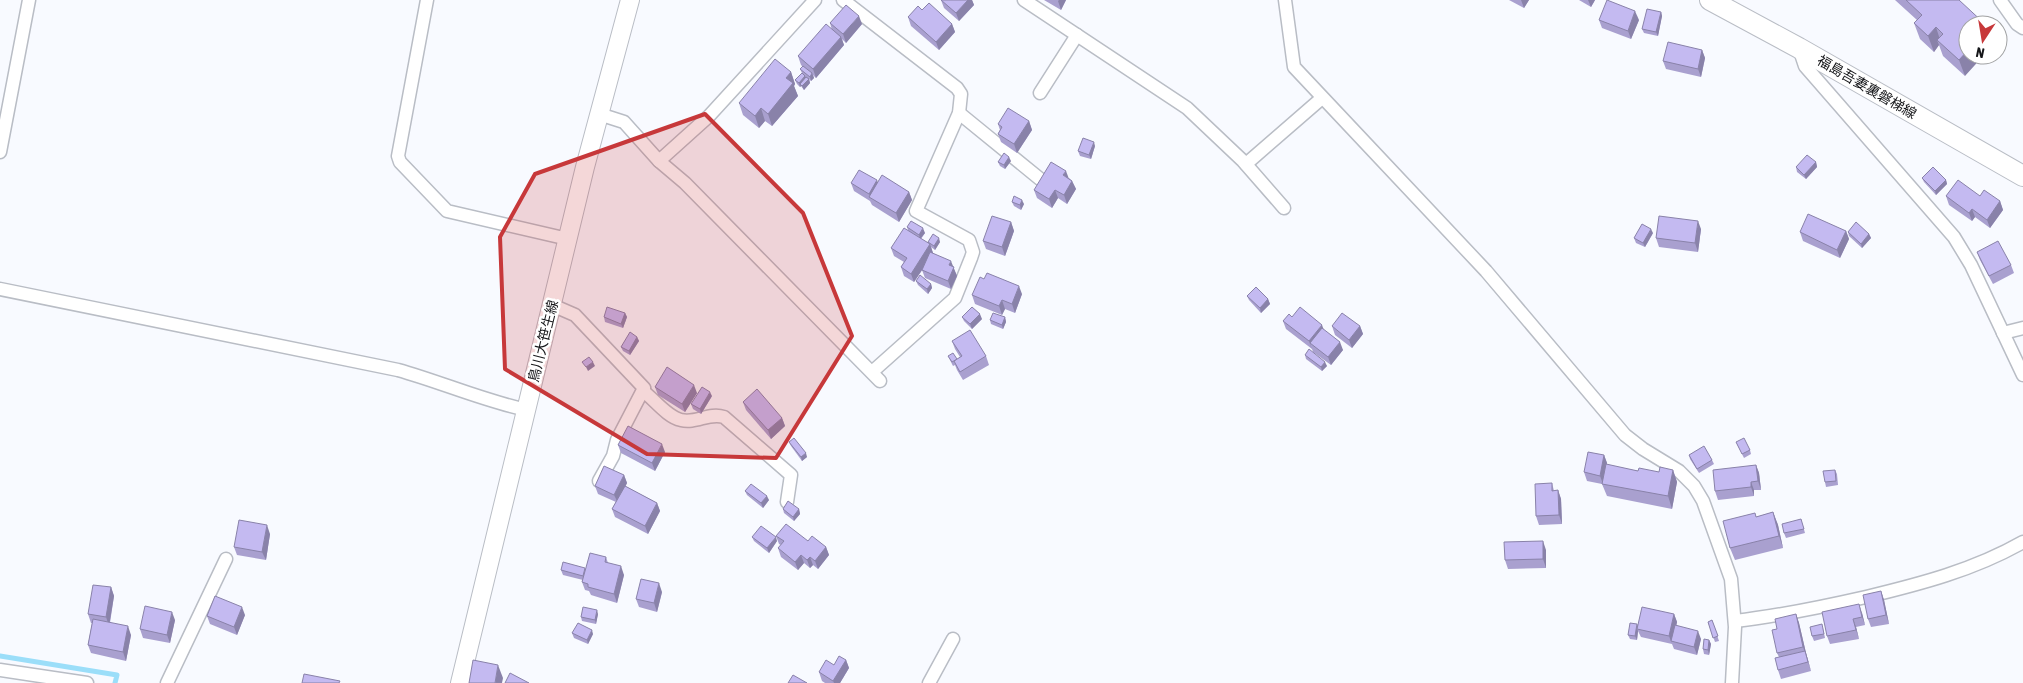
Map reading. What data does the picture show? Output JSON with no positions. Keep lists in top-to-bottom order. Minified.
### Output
{"streets":{"main road":["福島吾妻裏磐梯線"],"street":["鳥川大笹生線"]},"north":"bottom"}
